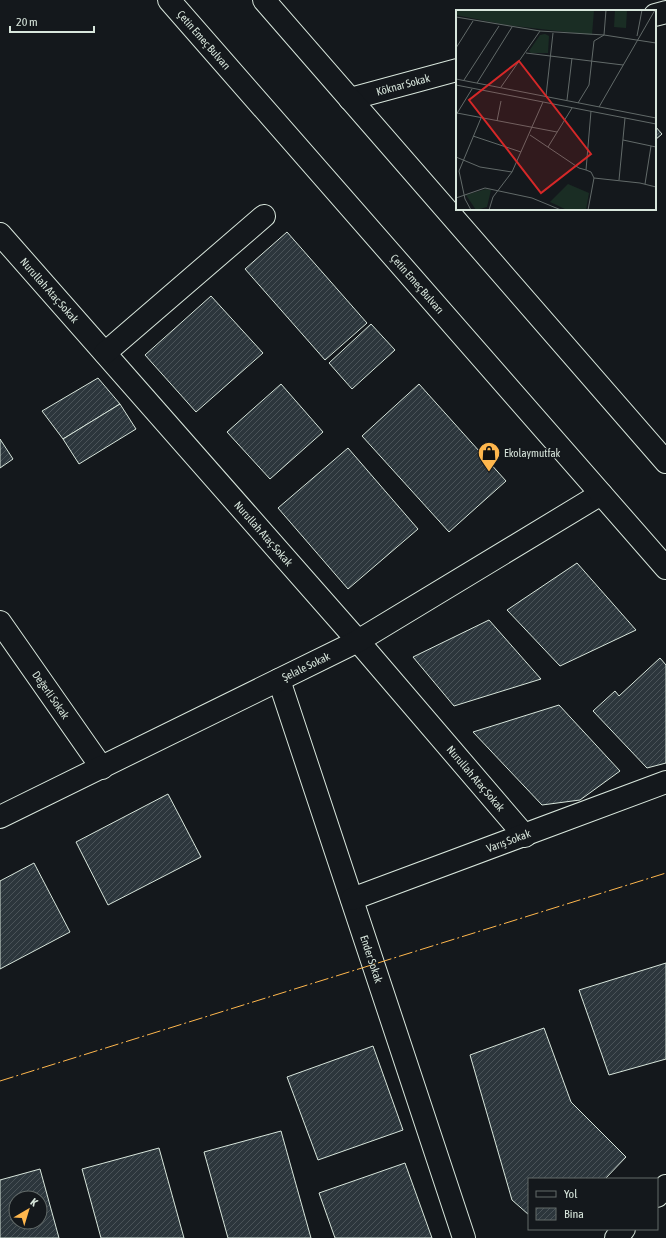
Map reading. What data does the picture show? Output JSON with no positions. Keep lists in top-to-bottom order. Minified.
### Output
{"streets":{"street":["Çetin Emeç Bulvarı","Köknar Sokak","Nurullah Ataç Sokak","Şelale Sokak","Değerli Sokak","Varış Sokak","Ender Sokak"]},"crossings":[["Çetin Emeç Bulvarı","Şelale Sokak"],["Nurullah Ataç Sokak","Şelale Sokak"],["Nurullah Ataç Sokak","Varış Sokak"],["Şelale Sokak","Değerli Sokak"],["Şelale Sokak","Ender Sokak"],["Varış Sokak","Ender Sokak"]],"places":{"shop":["Ekolaymutfak"]},"legend":["Yol","Bina"],"scale_bar":"20 m","north":"top right"}
